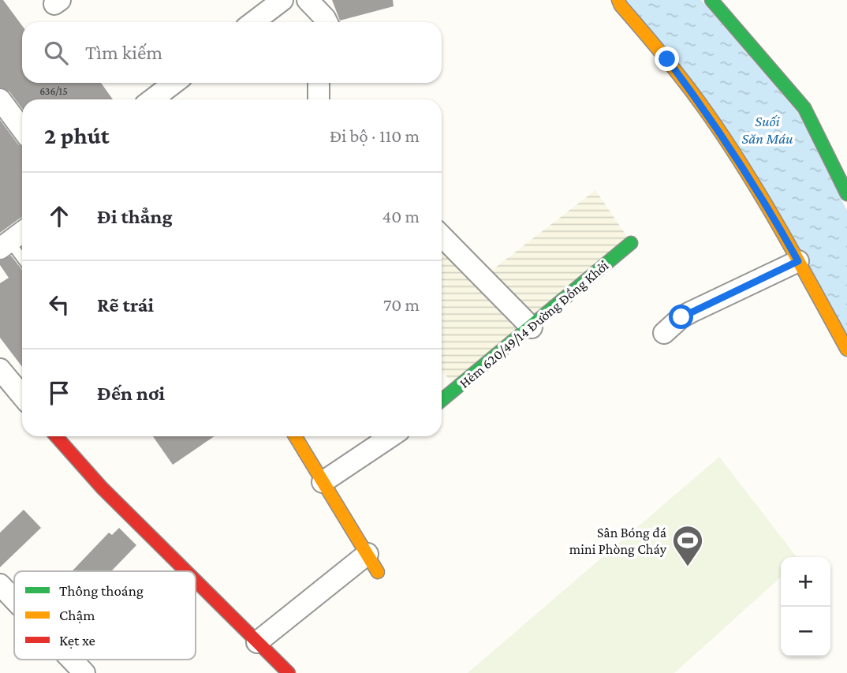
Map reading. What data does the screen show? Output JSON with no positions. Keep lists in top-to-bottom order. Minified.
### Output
{"streets":{"street":["Hẻm 620/49/14 Đường Đồng Khởi"]},"water":["Suối Săn Máu"],"places":{"sports":["Sân Bóng đá mini Phòng Cháy"]},"house_numbers":["636/15"],"legend":["Thông thoáng","Chậm","Kẹt xe"],"page":{"search":"Tìm kiếm","heading":["2 phút","Đi bộ · 110 m"],"list":[["Đi thẳng","40 m"],["Rẽ trái","70 m"],"Đến nơi"],"map_buttons":["+","−"]}}
